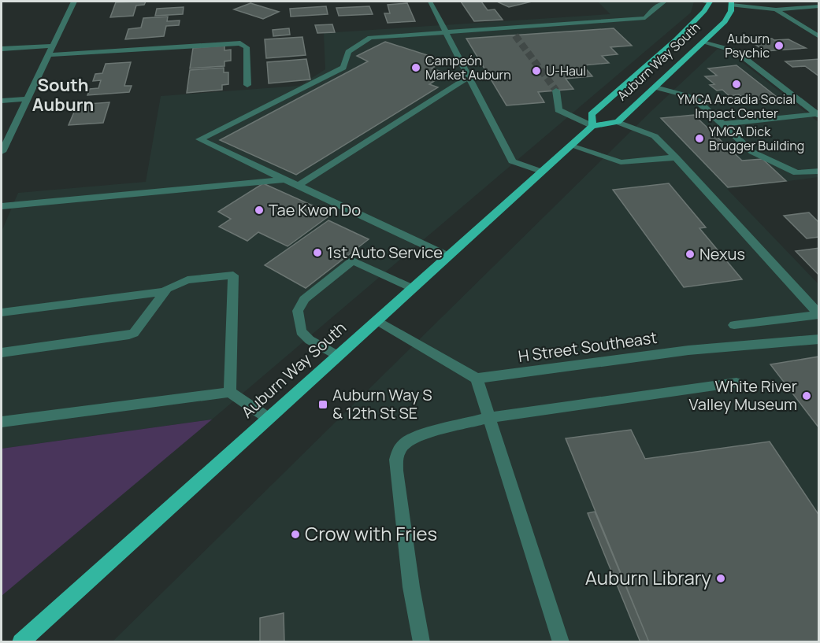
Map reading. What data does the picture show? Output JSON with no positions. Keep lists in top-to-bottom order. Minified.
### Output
{"streets":{"main road":["Auburn Way South"],"street":["H Street Southeast"]},"districts":["South Auburn"],"places":{"other":["Auburn Psychic","Campeón Market Auburn","U-Haul","YMCA Arcadia Social Impact Center","YMCA Dick Brugger Building","Tae Kwon Do","1st Auto Service","Nexus","White River Valley Museum","Crow with Fries","Auburn Library"],"transit":["Auburn Way S & 12th St SE"]}}
